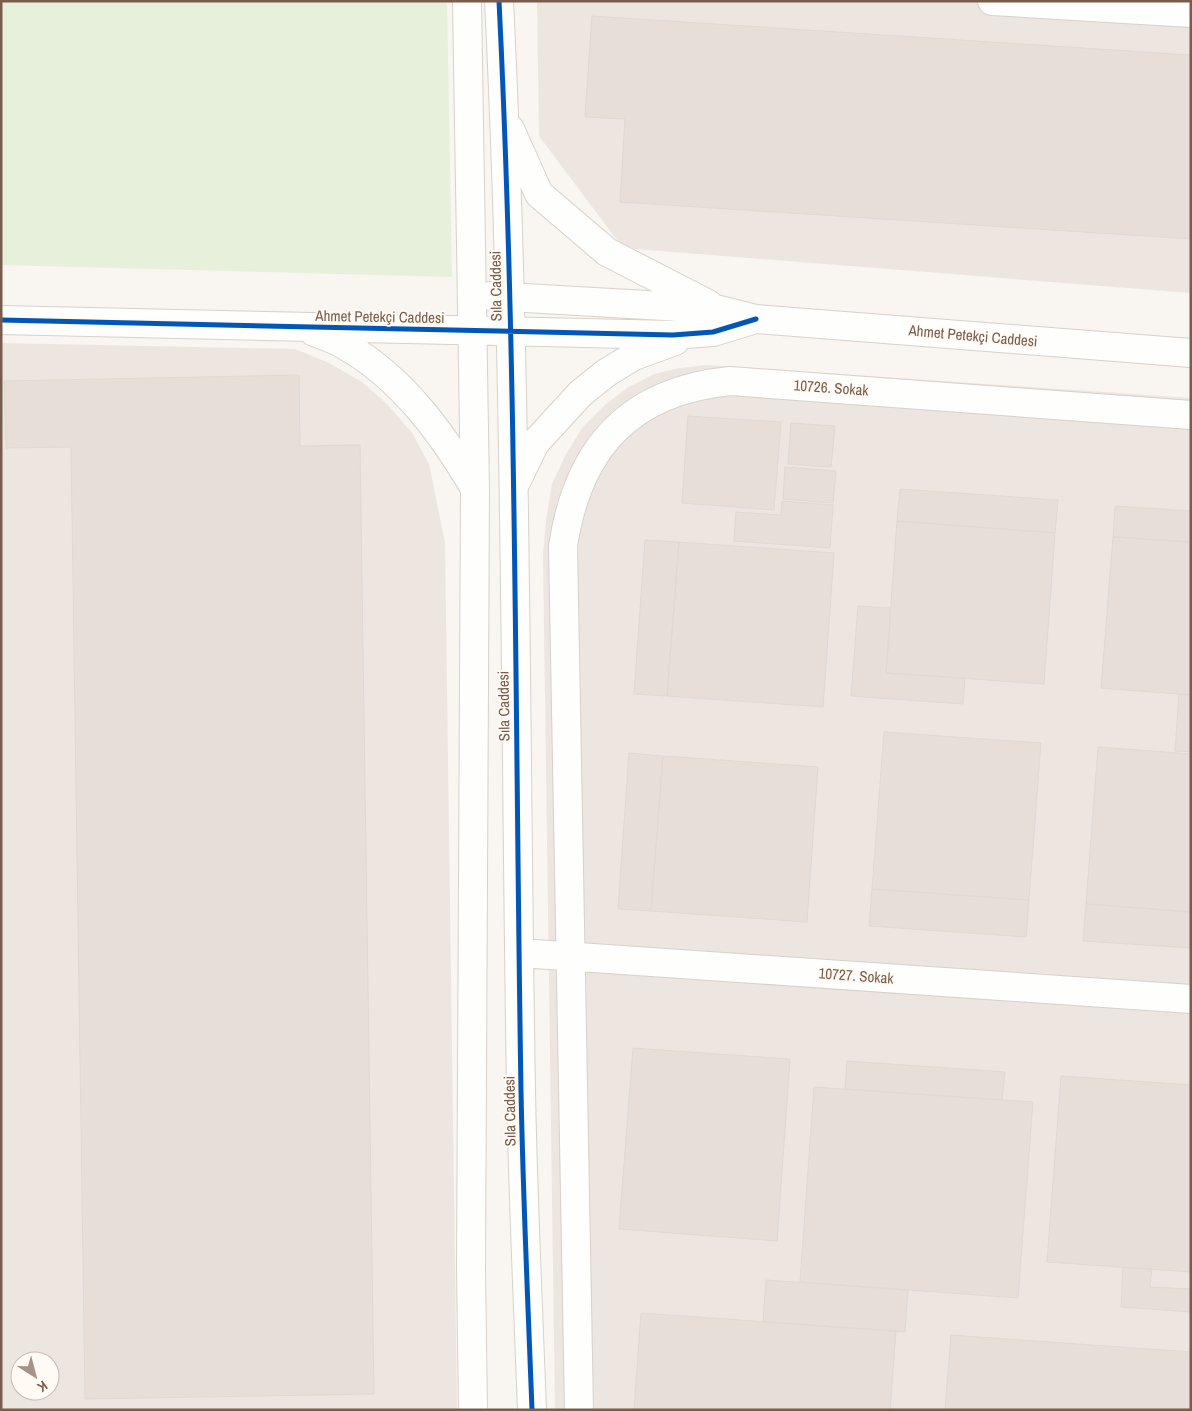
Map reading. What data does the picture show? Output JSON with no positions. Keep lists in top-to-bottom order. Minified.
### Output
{"streets":{"street":["Sıla Caddesi","Ahmet Petekçi Caddesi","10726. Sokak","10727. Sokak"]},"crossings":[["Sıla Caddesi","Ahmet Petekçi Caddesi"],["Sıla Caddesi","10727. Sokak"],["10726. Sokak","10727. Sokak"]],"north":"bottom right"}
